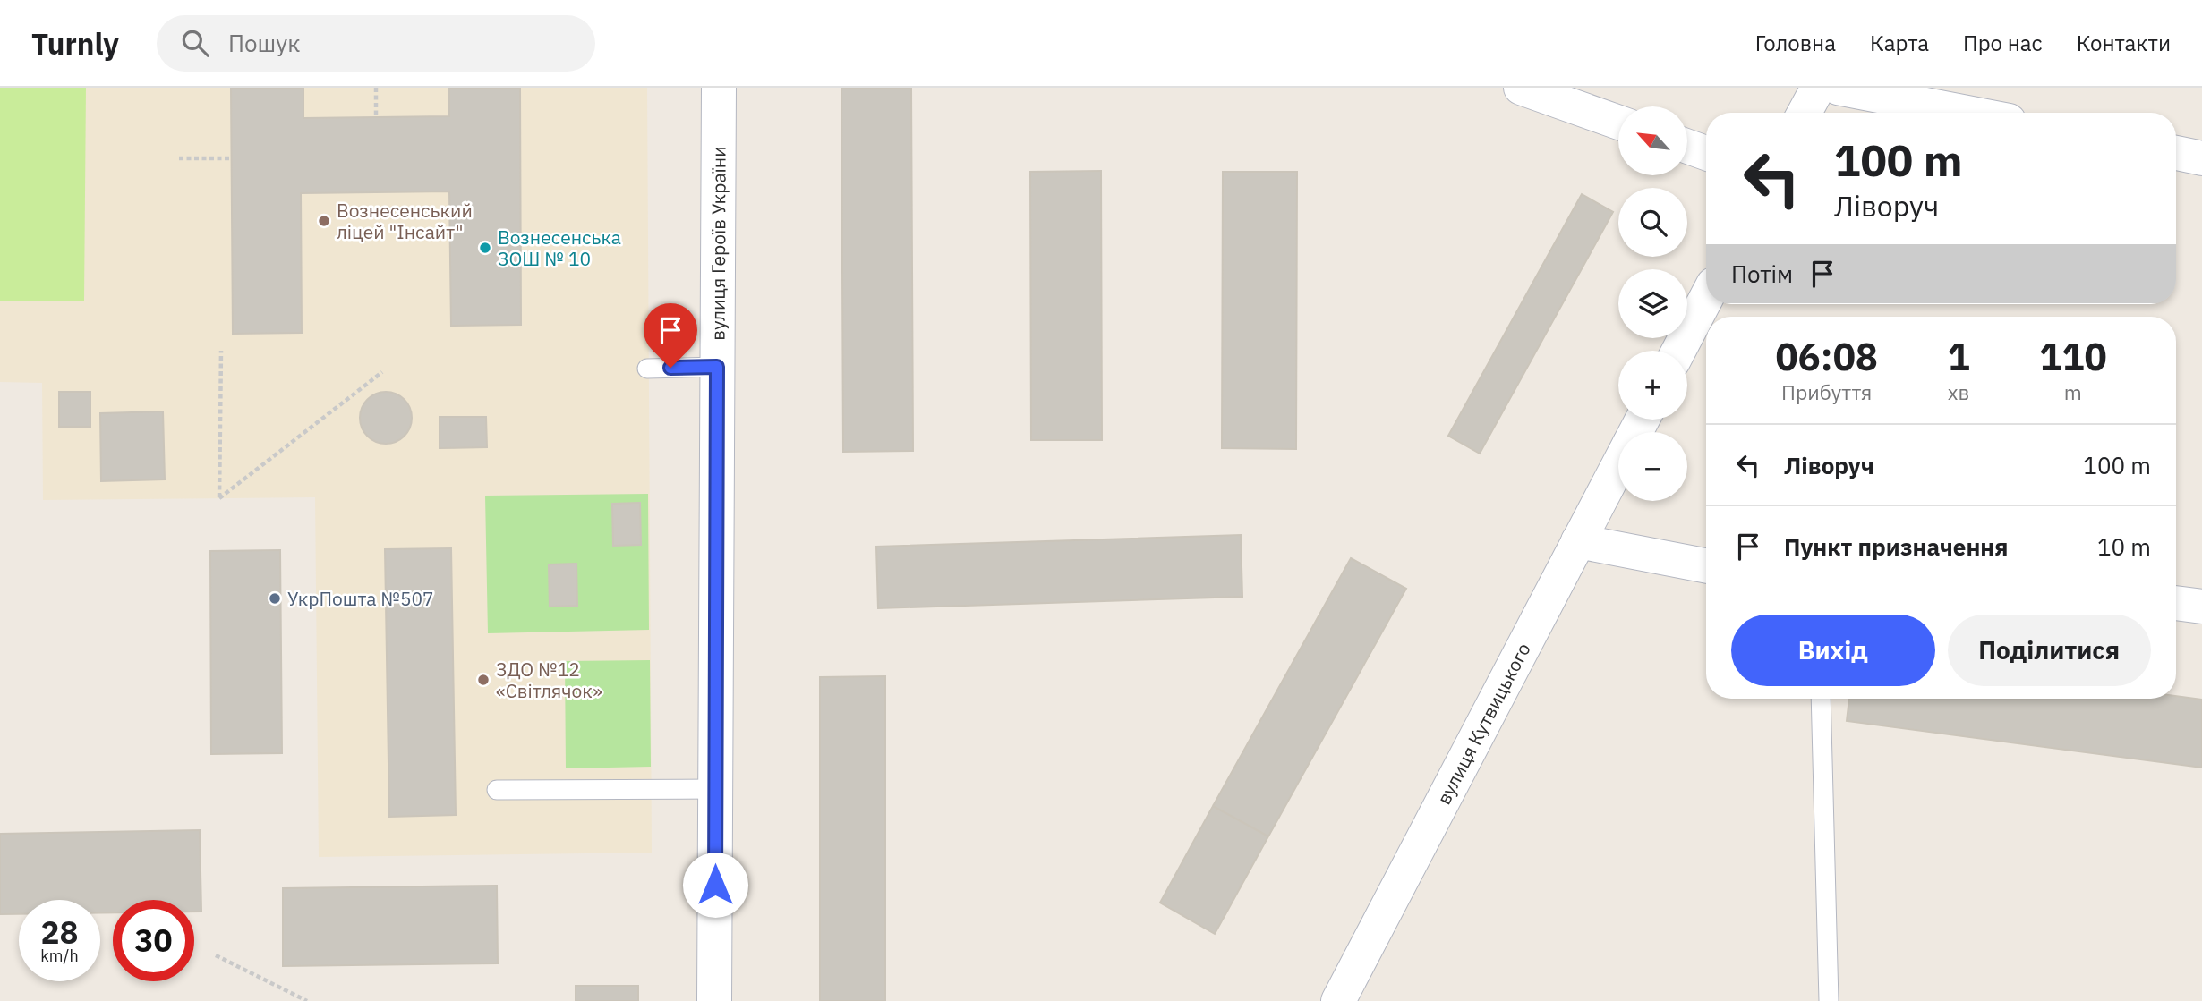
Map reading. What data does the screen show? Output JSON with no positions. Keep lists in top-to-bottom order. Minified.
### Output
{"streets":{"street":["вулиця Героїв України","вулиця Кутвицького"]},"places":["Вознесенський ліцей \"Інсайт\"","Вознесенська ЗОШ № 10","УкрПошта №507","ЗДО №12 «Світлячок»"],"north":"top left","page":{"header":"Turnly","search":"Пошук","nav":["Головна","Карта","Про нас","Контакти"],"map_buttons":["+","−"],"turn":["100 m","Ліворуч"],"then":"Потім","eta":["06:08","Прибуття","1","хв","110","m"],"list":[{"name":"Ліворуч","value":"100 m"},{"name":"Пункт призначення","value":"10 m"}],"buttons":["Вихід","Поділитися"],"speed":"28 km/h","limit":"30"}}
